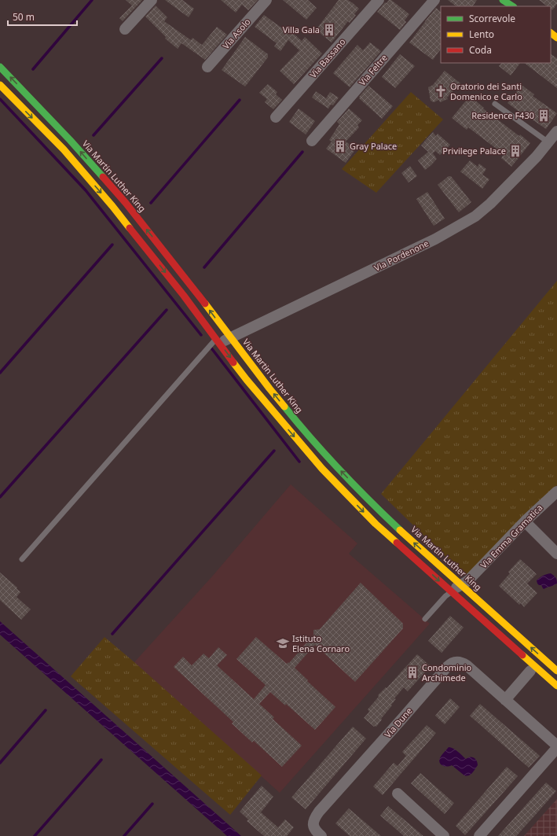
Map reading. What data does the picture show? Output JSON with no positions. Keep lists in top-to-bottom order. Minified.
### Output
{"streets":{"main road":["Via Martin Luther King"],"street":["Via Asolo","Via Bassano","Via Feltre","Via Pordenone","Via Emma Gramatica","Via Dune"]},"crossings":[["Via Martin Luther King","Via Pordenone"],["Via Martin Luther King","Via Emma Gramatica"]],"places":{"building":["Villa Gala","Residence F430","Gray Palace","Privilege Palace","Condominio Archimede"],"church":["Oratorio dei Santi Domenico e Carlo"],"school or university":["Istituto Elena Cornaro"]},"legend":["Scorrevole","Lento","Coda"],"scale_bar":"50 m"}
